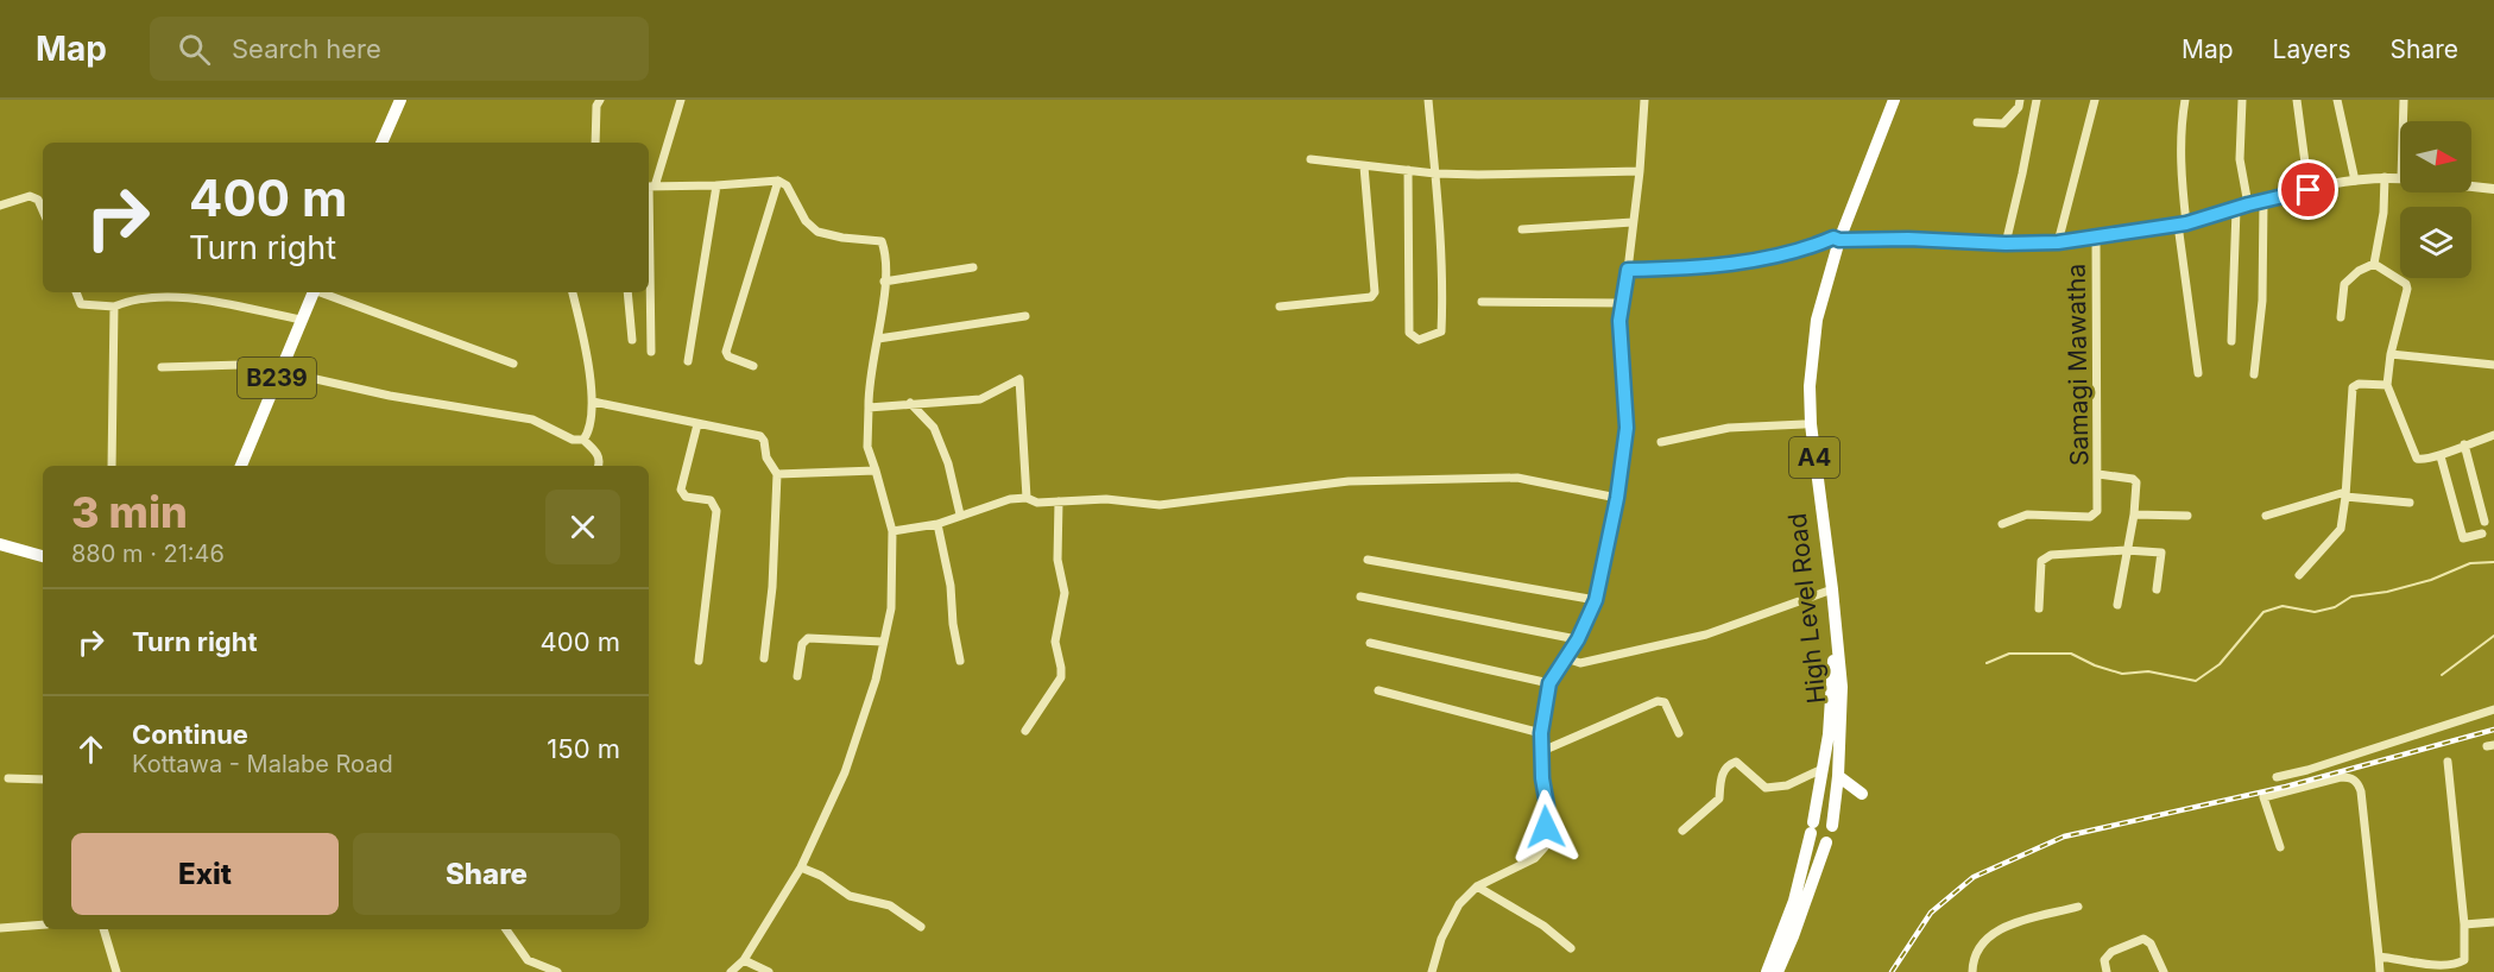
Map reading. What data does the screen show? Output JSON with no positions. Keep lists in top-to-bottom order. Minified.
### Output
{"streets":{"highway":["A4","High Level Road"],"main road":["B239"],"street":["Samagi Mawatha"]},"north":"right","page":{"header":"Map","search":"Search here","nav":["Map","Layers","Share"],"turn":["400 m","Turn right"],"heading":["3 min","880 m · 21:46"],"list":[{"name":"Turn right","value":"400 m"},{"name":"Continue","note":"Kottawa - Malabe Road","value":"150 m"}],"buttons":["Exit","Share"]}}
